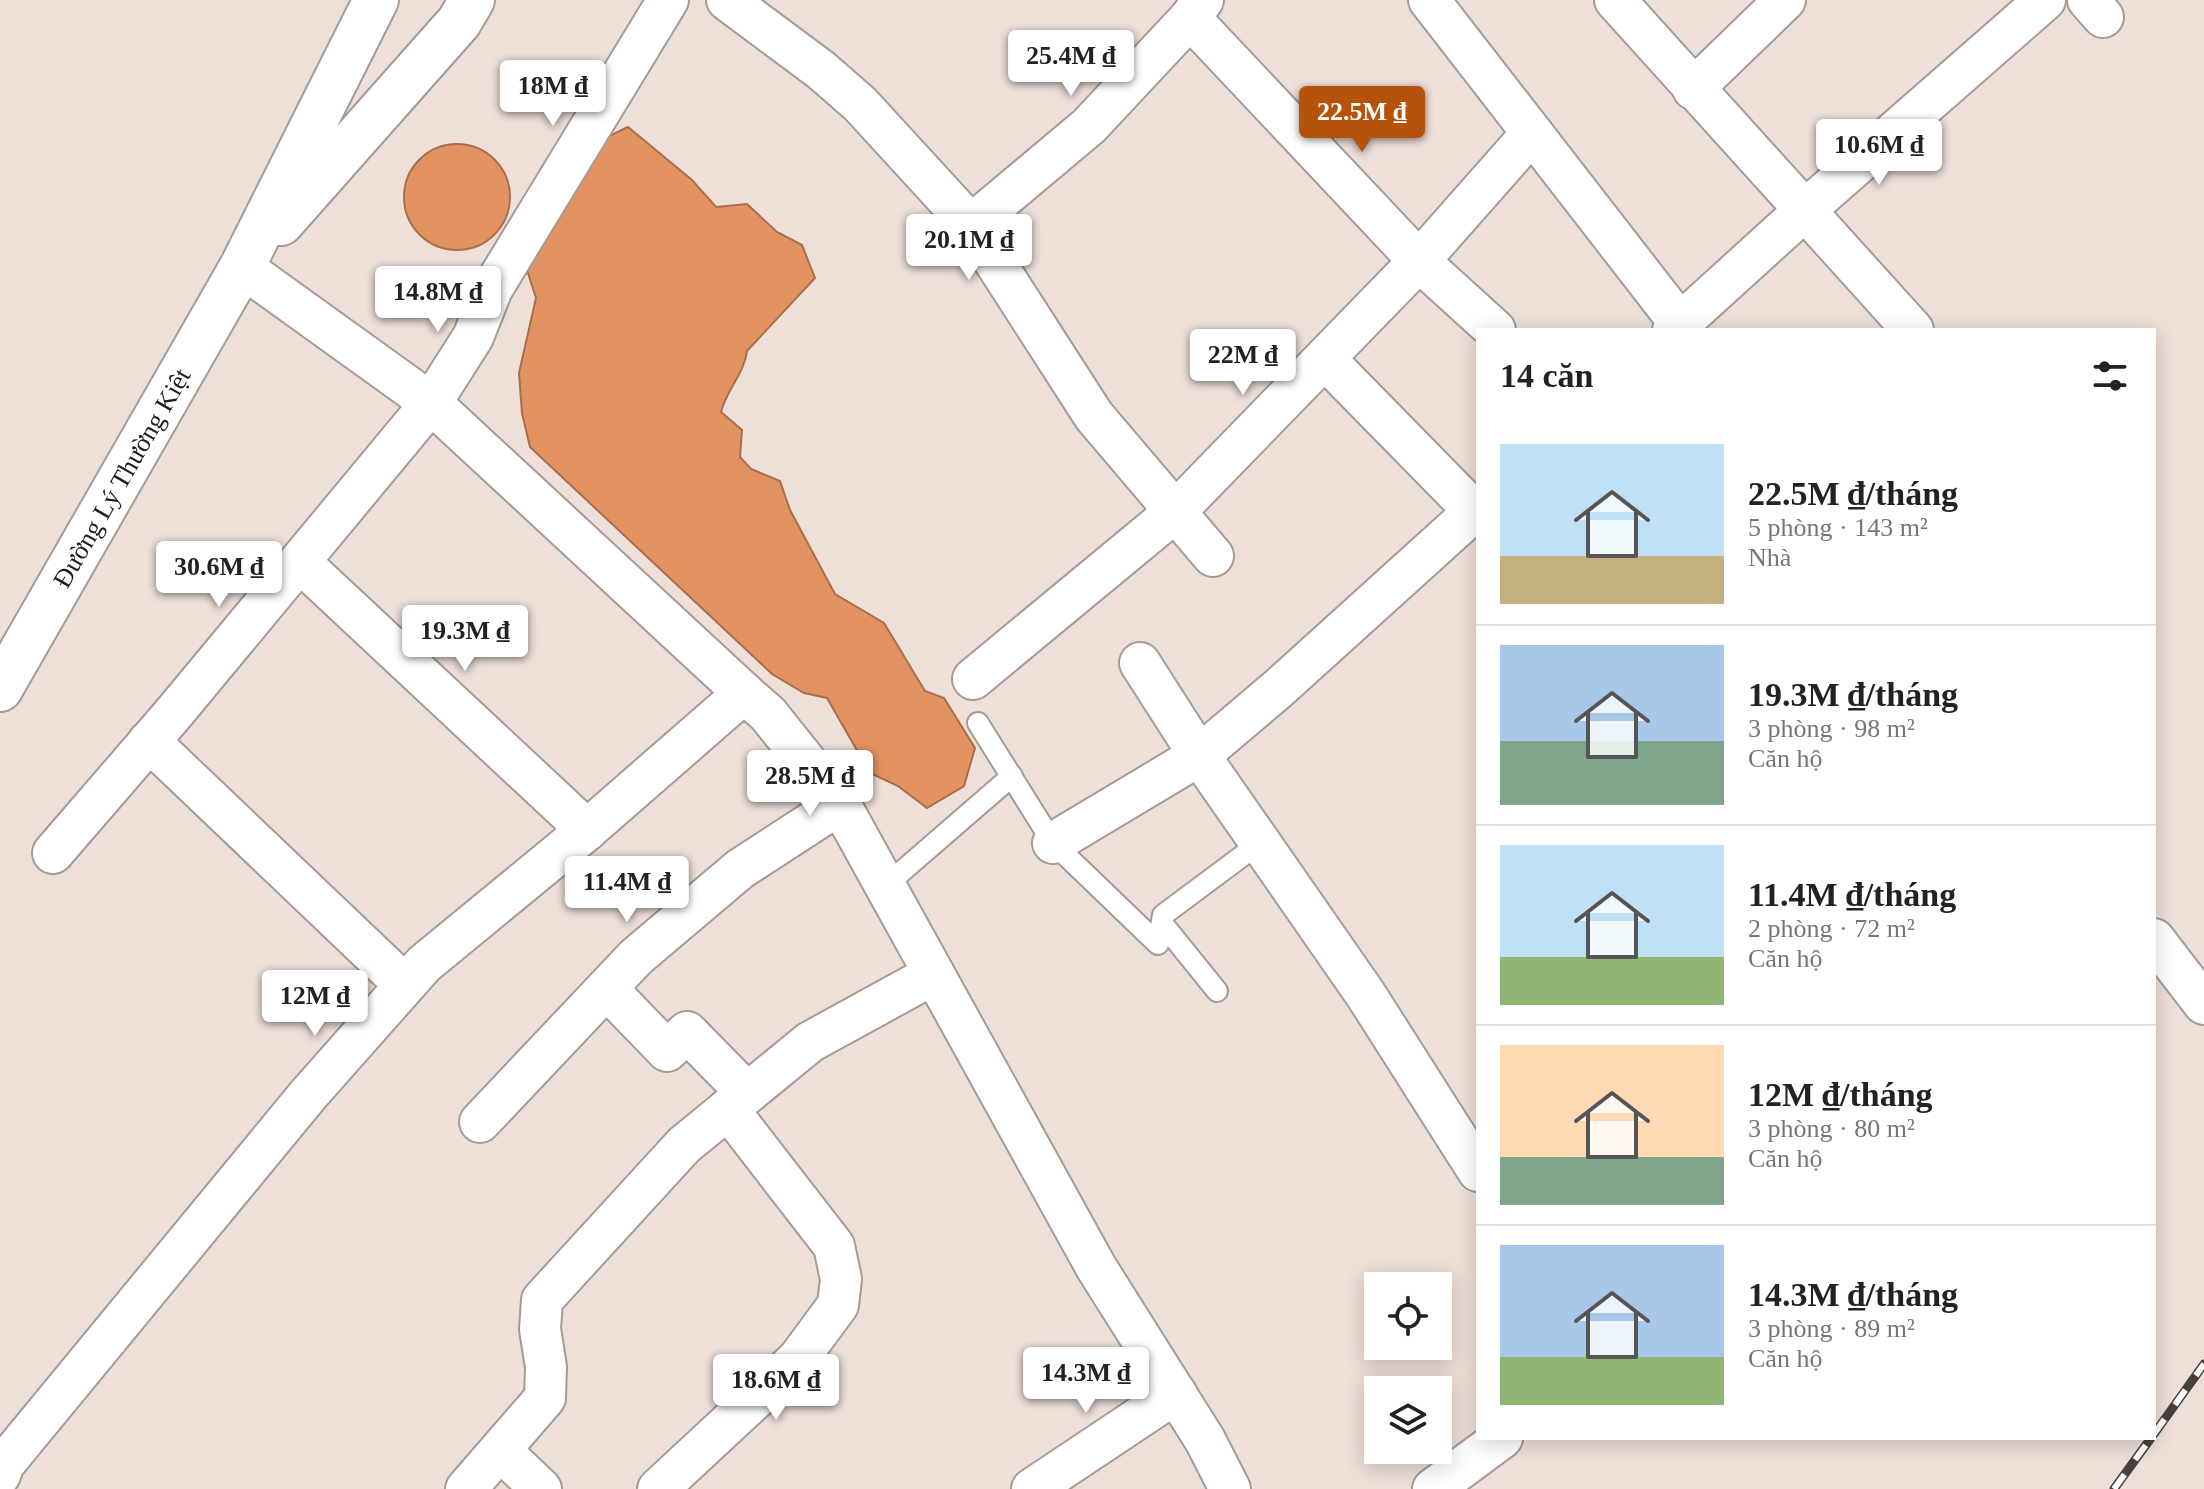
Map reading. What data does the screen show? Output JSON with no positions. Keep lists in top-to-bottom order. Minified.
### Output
{"streets":{"main road":["Đường Lý Thường Kiệt"]},"page":{"price":["25.4M ₫","18M ₫","22.5M ₫","10.6M ₫","20.1M ₫","14.8M ₫","22M ₫","30.6M ₫","19.3M ₫","28.5M ₫","11.4M ₫","12M ₫","14.3M ₫","18.6M ₫"],"heading":"14 căn","list":[{"name":"22.5M ₫/tháng","note":"5 phòng · 143 m² · Nhà"},{"name":"19.3M ₫/tháng","note":"3 phòng · 98 m² · Căn hộ"},{"name":"11.4M ₫/tháng","note":"2 phòng · 72 m² · Căn hộ"},{"name":"12M ₫/tháng","note":"3 phòng · 80 m² · Căn hộ"},{"name":"14.3M ₫/tháng","note":"3 phòng · 89 m² · Căn hộ"}]}}
